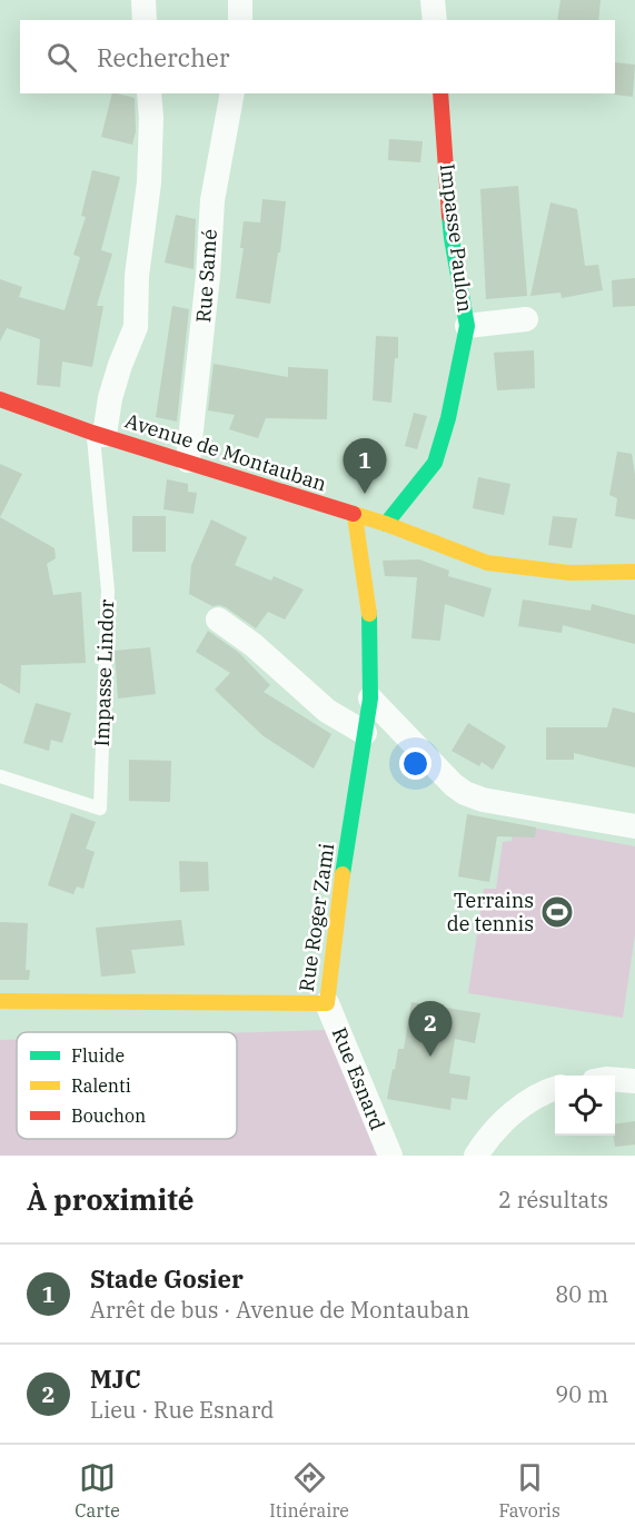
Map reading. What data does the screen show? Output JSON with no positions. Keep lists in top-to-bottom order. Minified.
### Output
{"streets":{"street":["Impasse Paulon","Rue Samé","Avenue de Montauban","Rue Roger Zami","Rue Esnard"],"lane":["Impasse Lindor"]},"crossings":[["Impasse Paulon","Avenue de Montauban"],["Rue Samé","Avenue de Montauban"],["Avenue de Montauban","Impasse Lindor"],["Avenue de Montauban","Rue Roger Zami"],["Rue Roger Zami","Rue Esnard"]],"places":{"sports":["Terrains de tennis"]},"legend":["Fluide","Ralenti","Bouchon"],"page":{"search":"Rechercher","pins":["1","2"],"heading":["À proximité","2 résultats"],"list":[{"mark":"1","name":"Stade Gosier","note":"Arrêt de bus · Avenue de Montauban","value":"80 m"},{"mark":"2","name":"MJC","note":"Lieu · Rue Esnard","value":"90 m"}],"nav":["Carte","Itinéraire","Favoris"]}}
